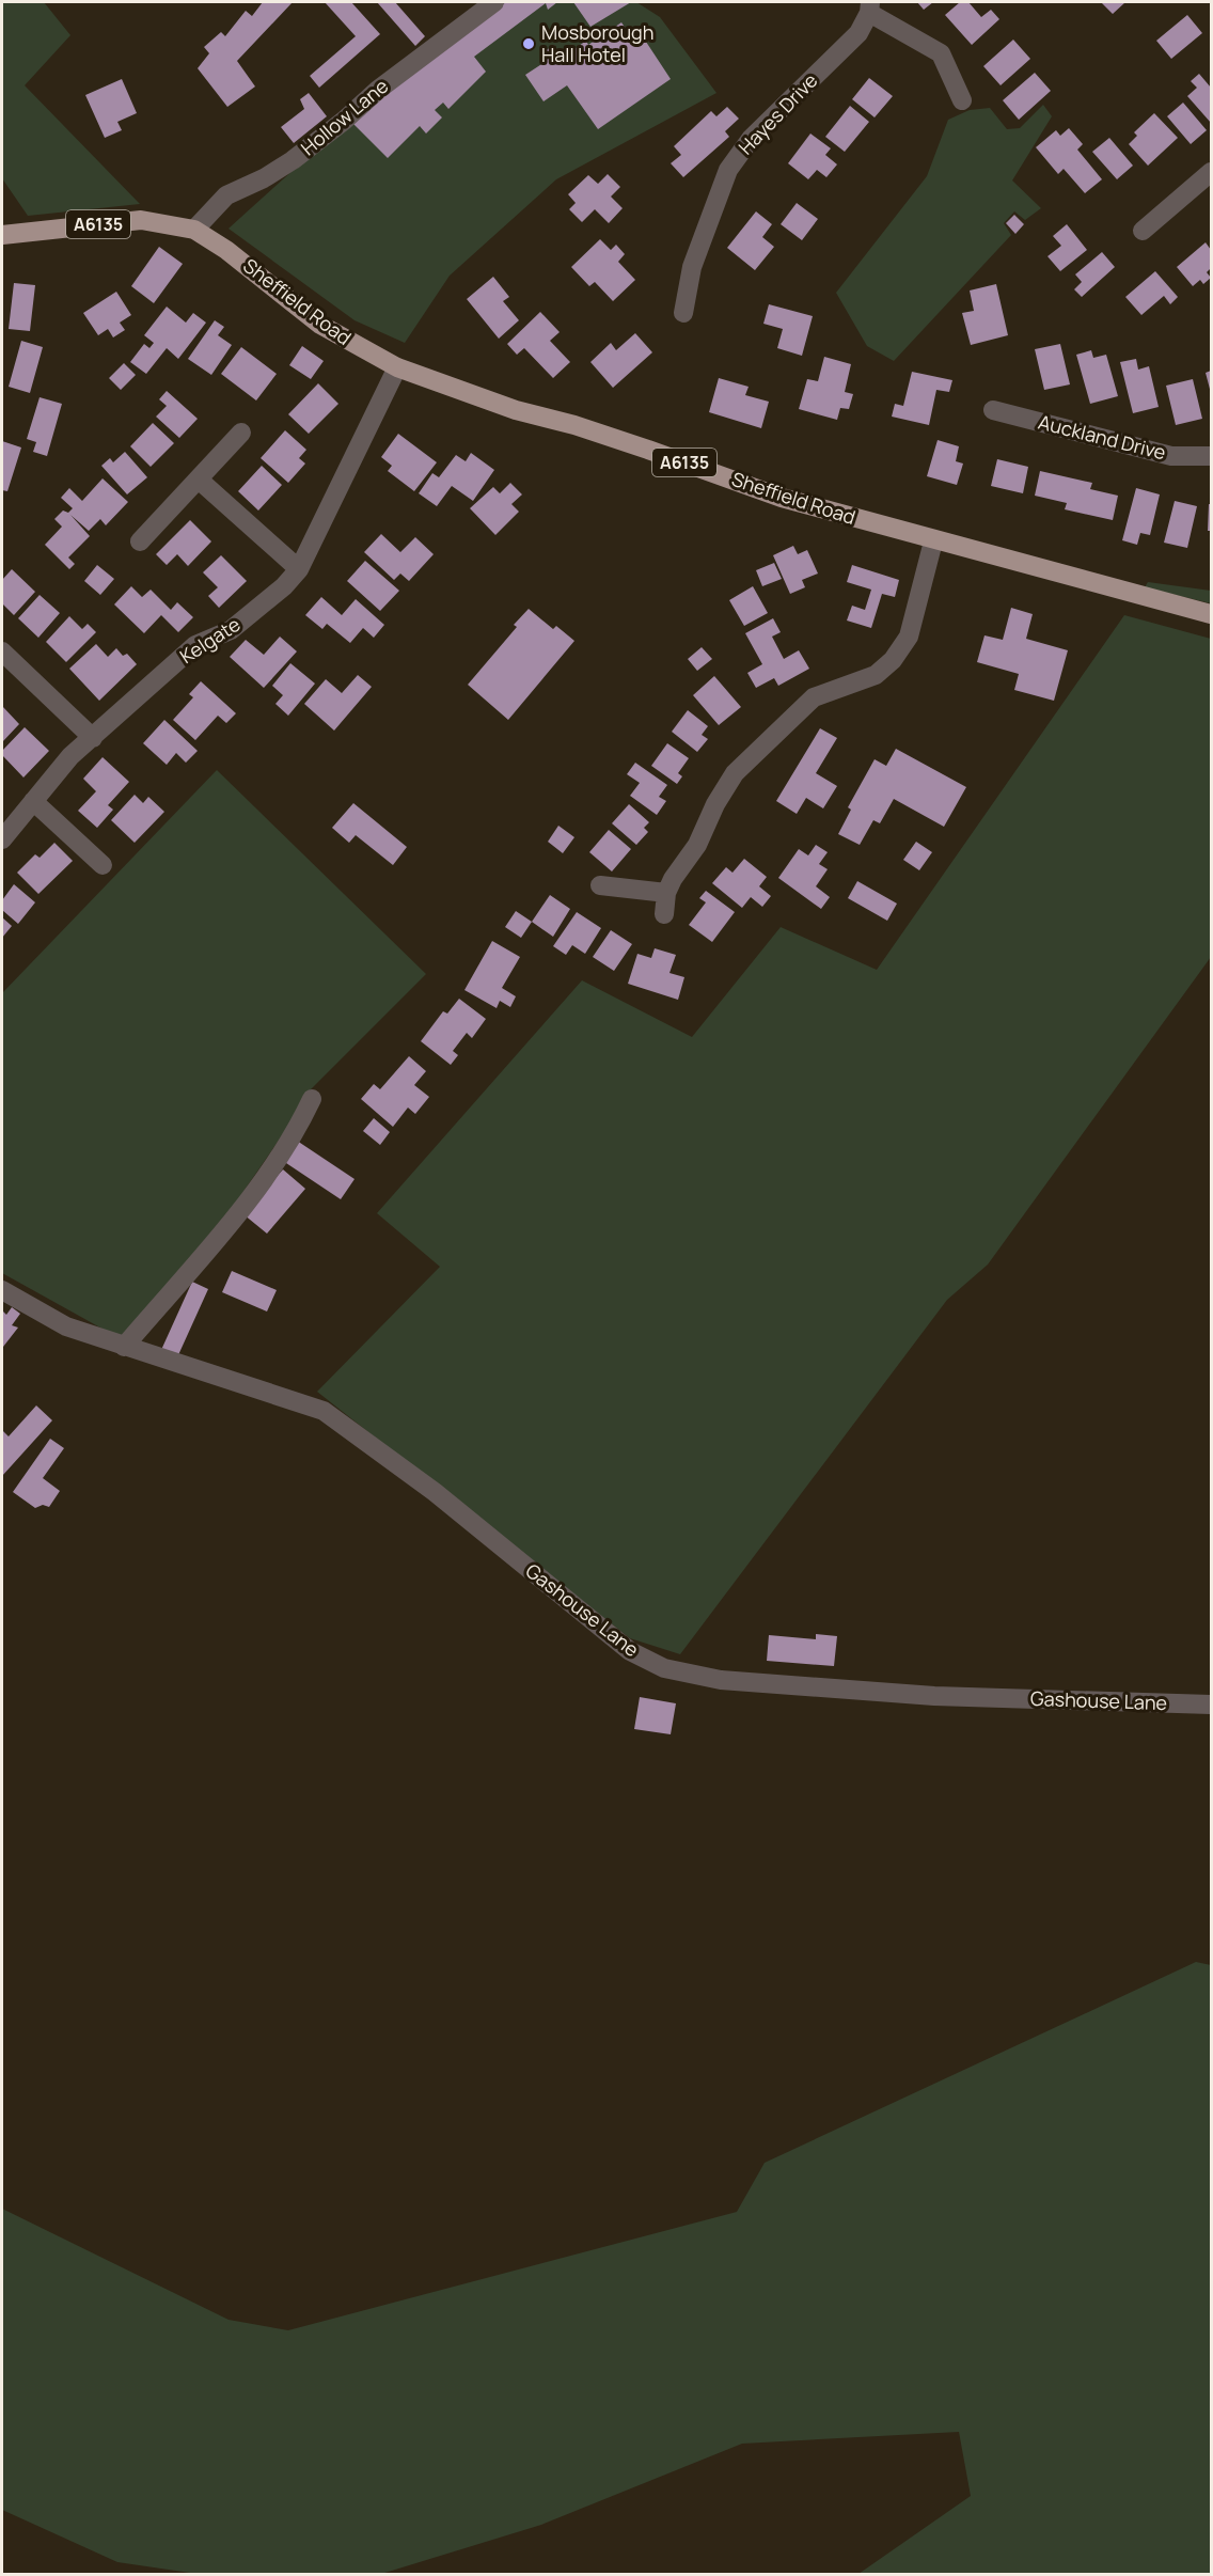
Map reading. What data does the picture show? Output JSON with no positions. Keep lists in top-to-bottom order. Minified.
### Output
{"streets":{"main road":["A6135","Sheffield Road"],"street":["Hayes Drive","Hollow Lane","Auckland Drive","Kelgate","Gashouse Lane"]},"crossings":[["Hollow Lane","A6135"],["Hollow Lane","Sheffield Road"],["A6135","Sheffield Road"],["Sheffield Road","Kelgate"]],"places":["Mosborough Hall Hotel"]}
